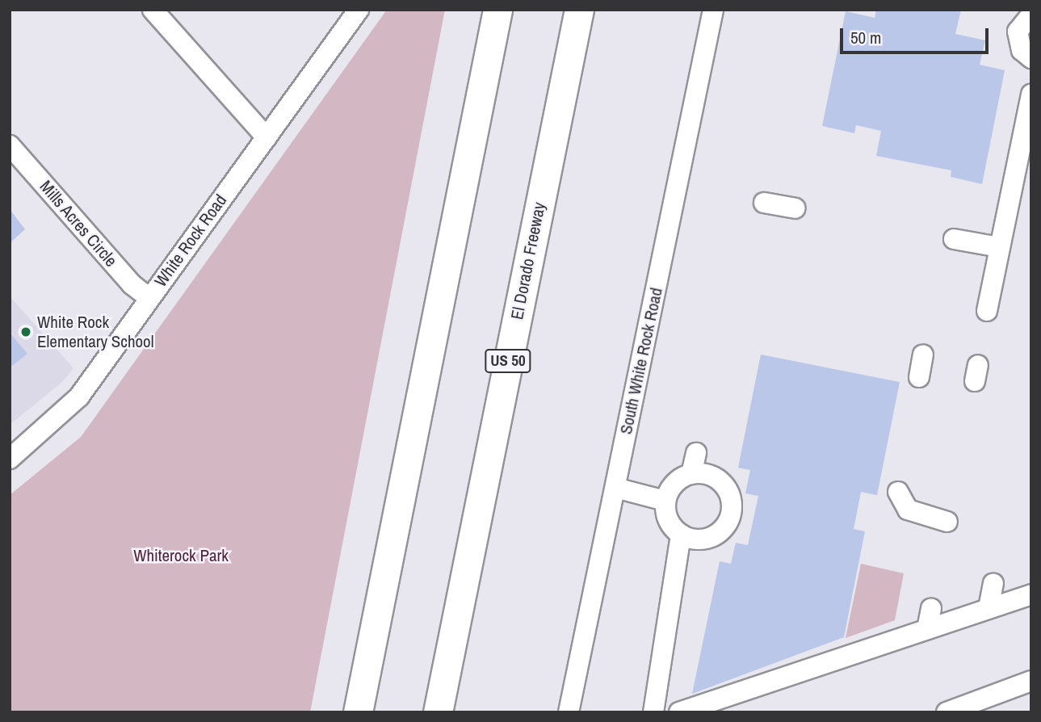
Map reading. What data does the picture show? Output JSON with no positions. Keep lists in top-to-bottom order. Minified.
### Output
{"streets":{"highway":["El Dorado Freeway","US 50"],"street":["Mills Acres Circle","White Rock Road","South White Rock Road"]},"crossings":[["Mills Acres Circle","White Rock Road"]],"parks":["Whiterock Park"],"places":["White Rock Elementary School"],"scale_bar":"50 m"}
